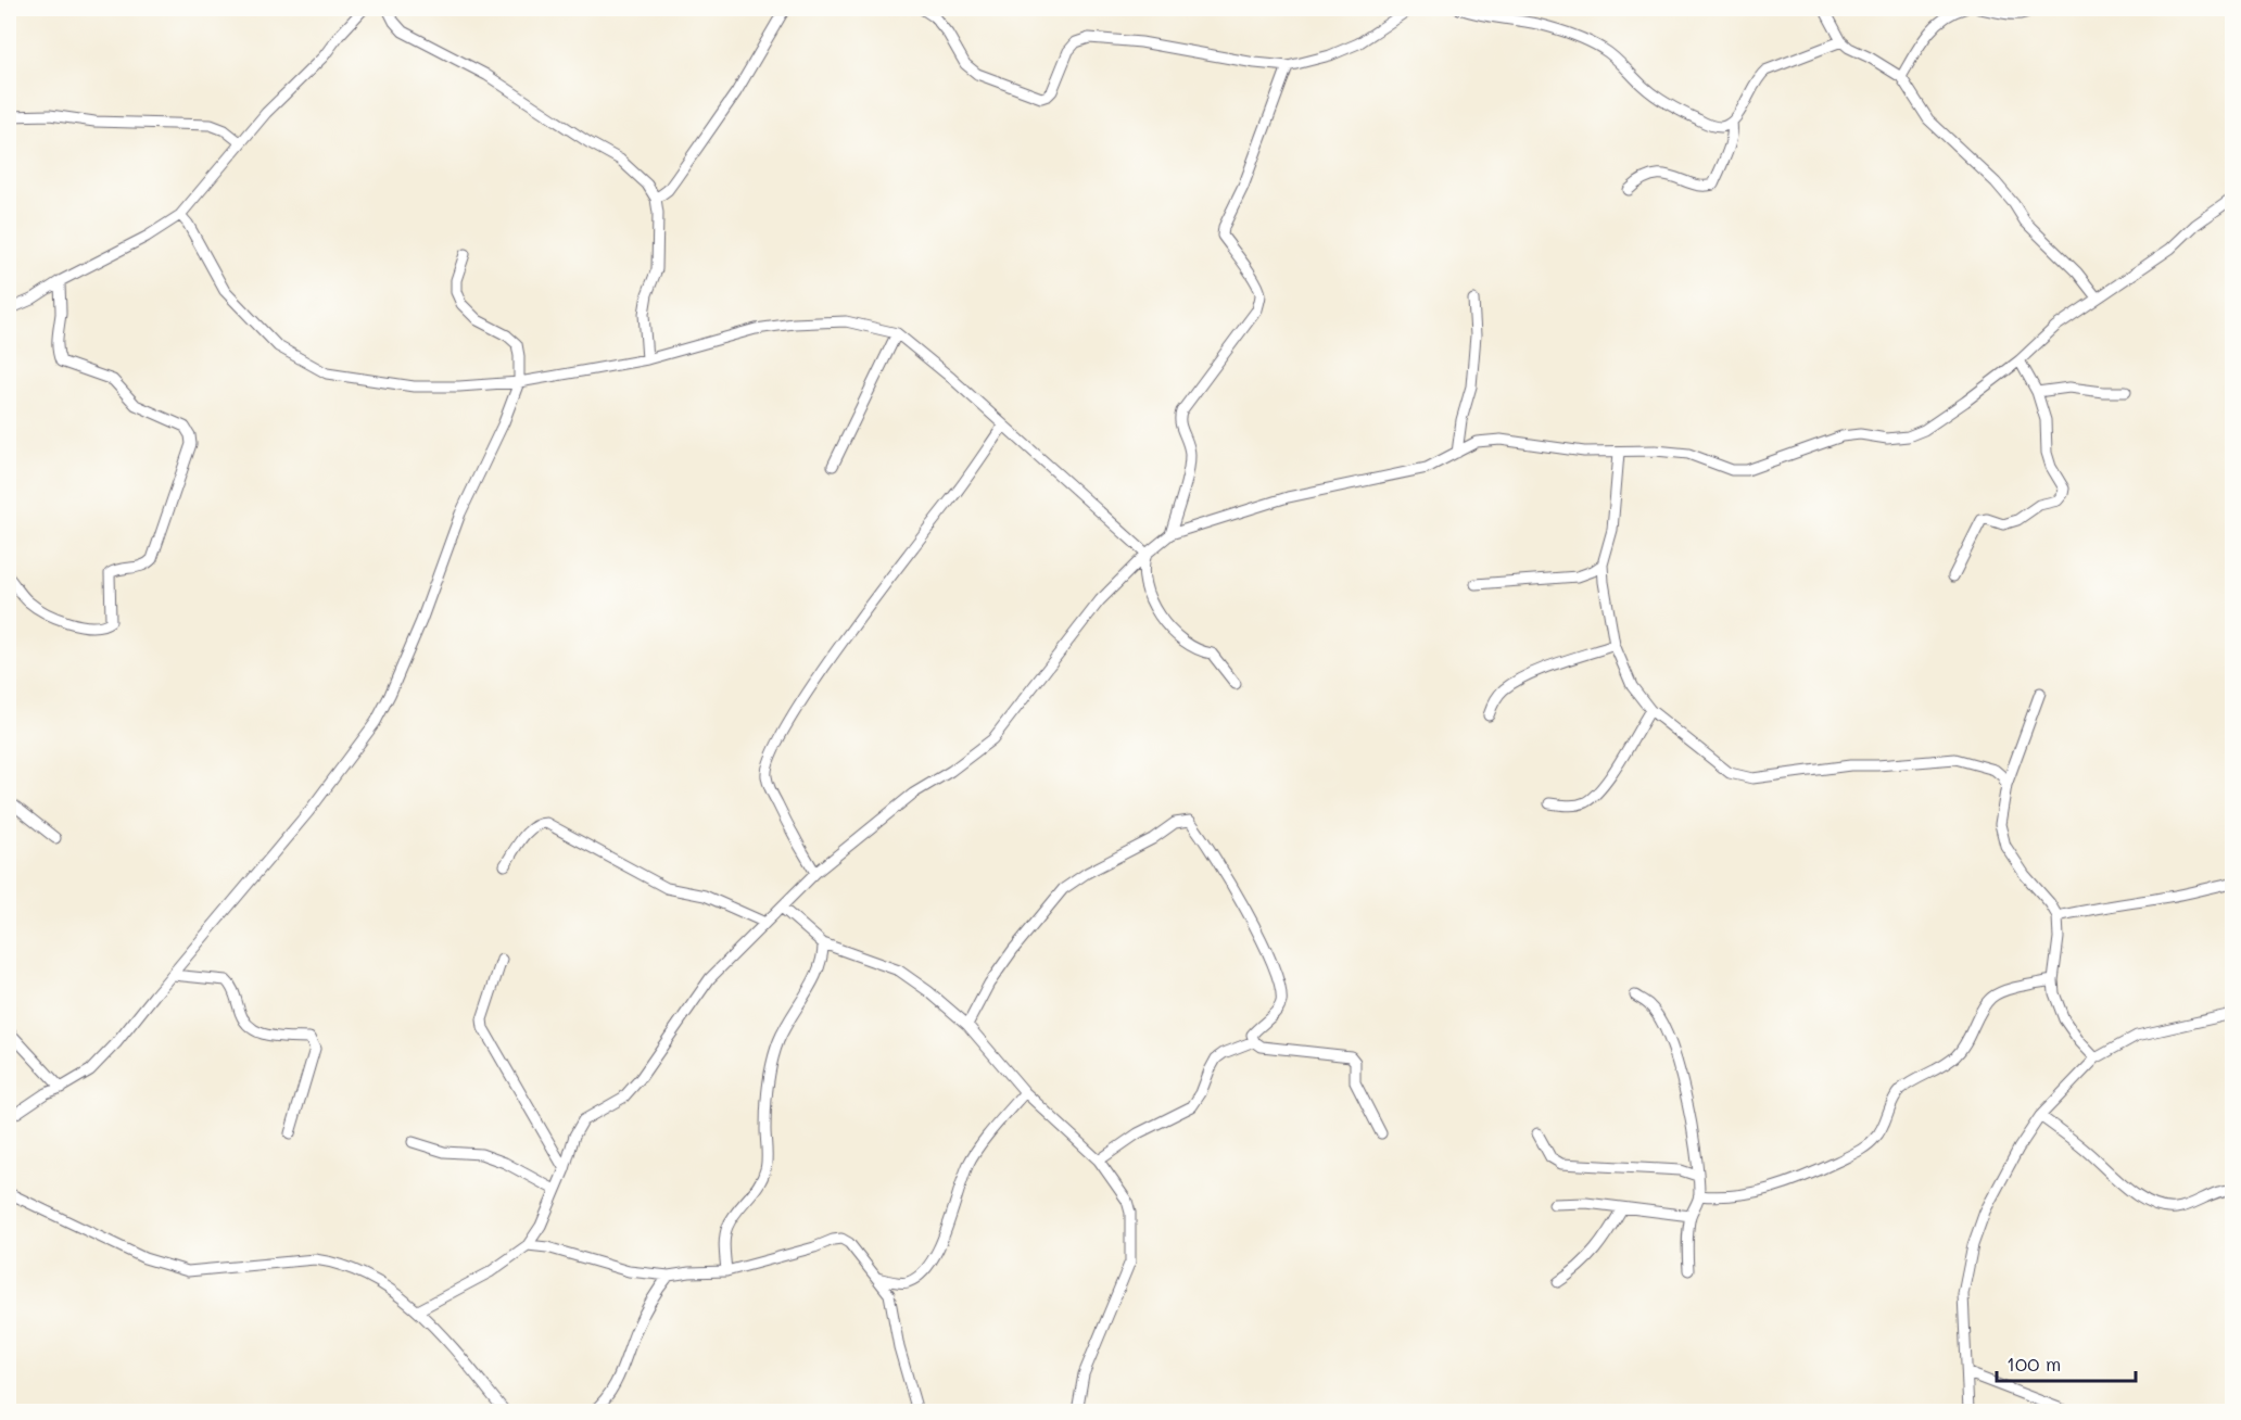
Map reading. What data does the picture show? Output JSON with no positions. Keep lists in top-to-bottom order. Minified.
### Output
{"scale_bar":"100 m"}
